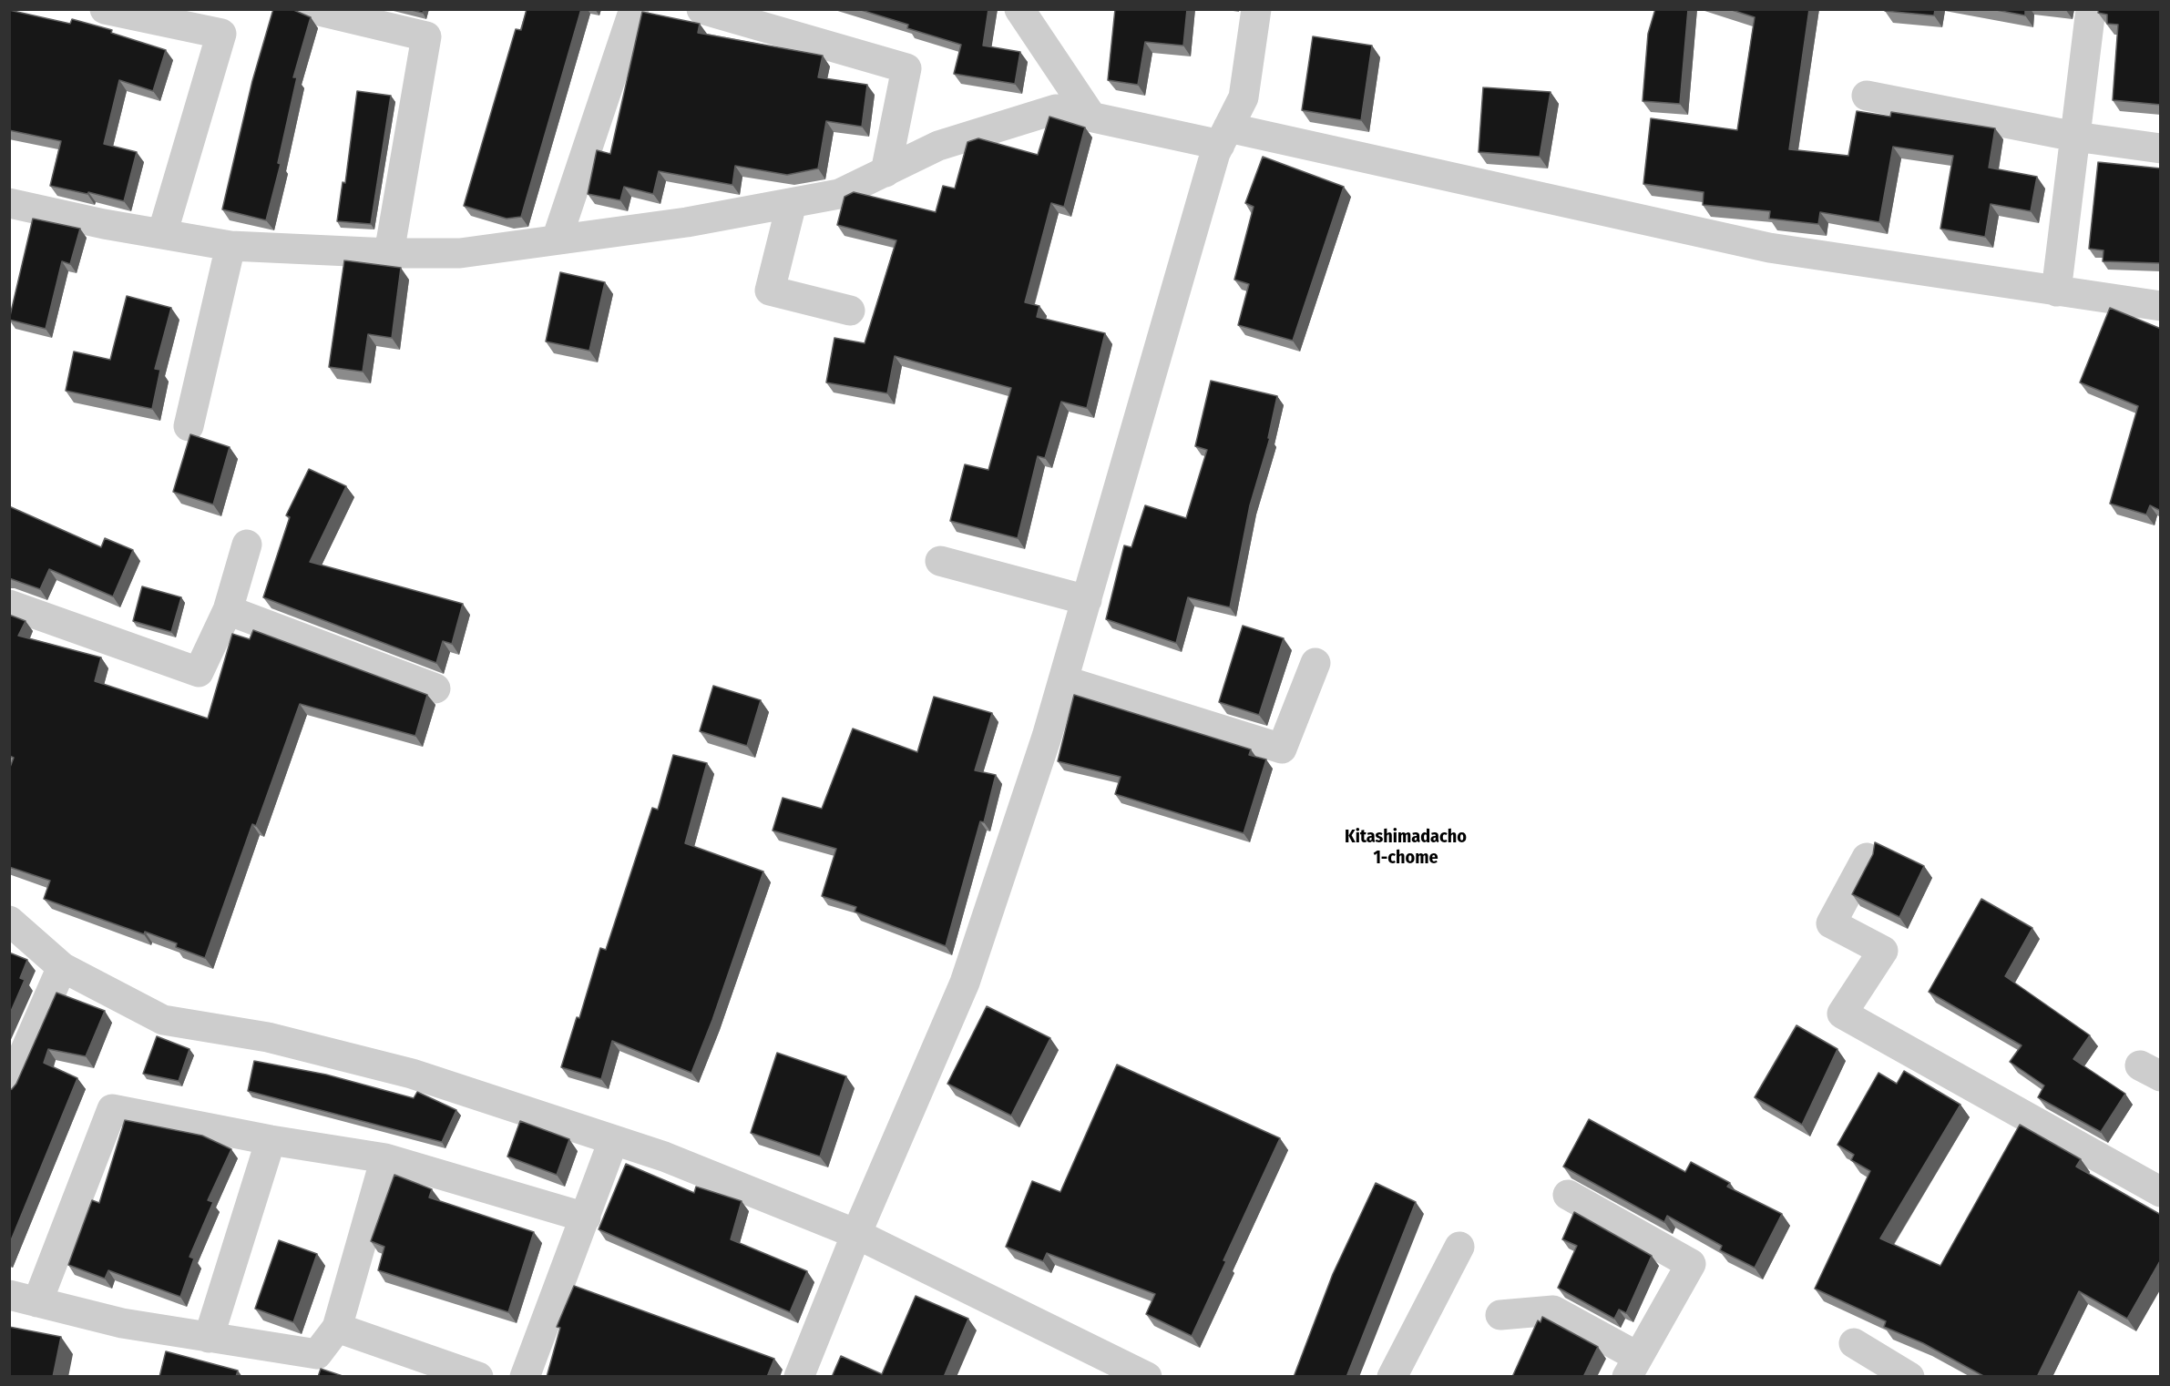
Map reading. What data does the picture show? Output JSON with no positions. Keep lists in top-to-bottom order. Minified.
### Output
{"districts":["Kitashimadacho 1-chome"]}
